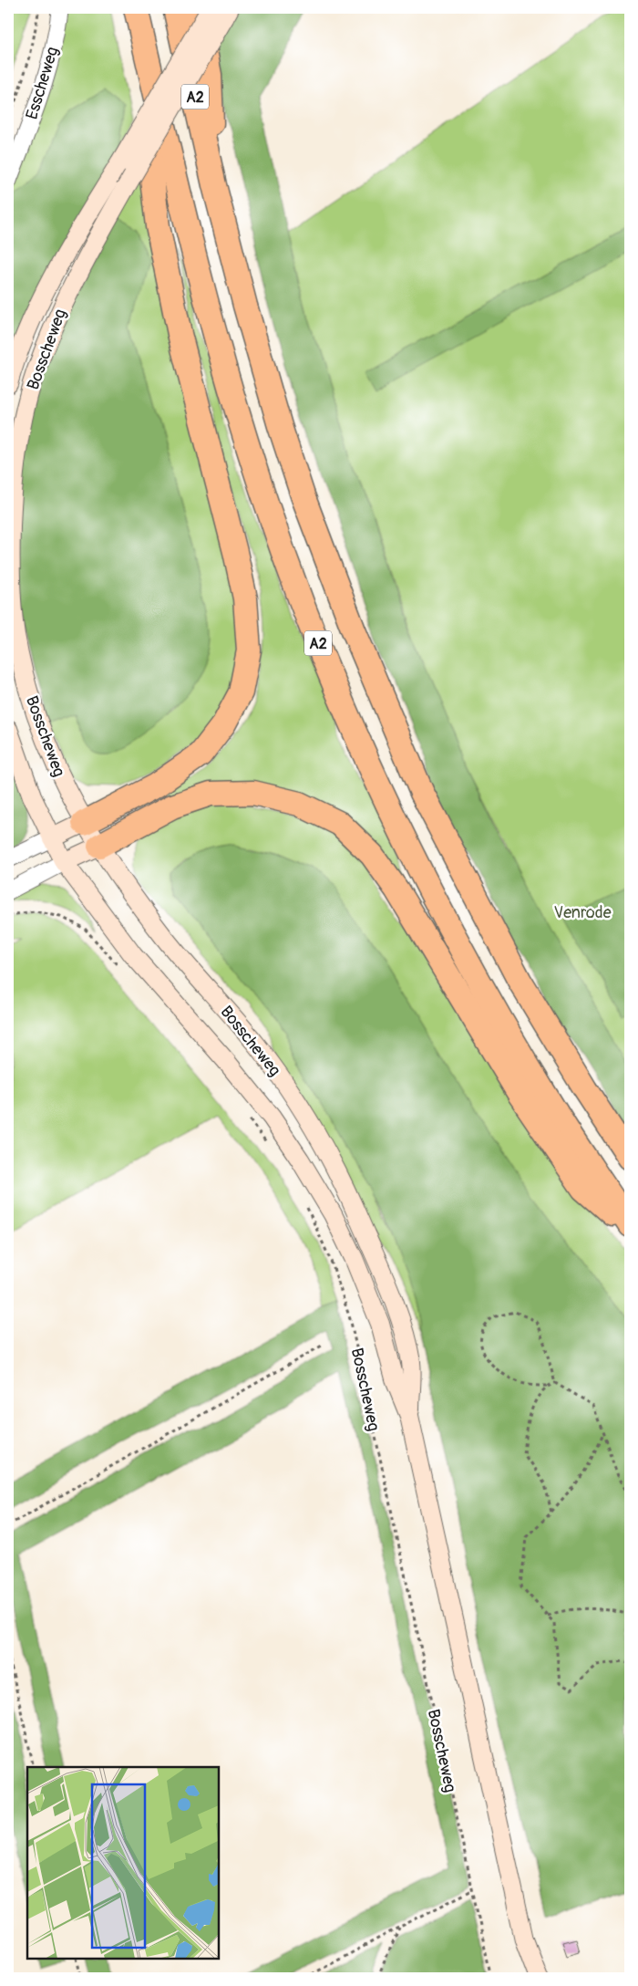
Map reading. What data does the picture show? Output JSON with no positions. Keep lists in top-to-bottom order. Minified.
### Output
{"streets":{"highway":["A2"],"main road":["Bosscheweg"],"street":["Esscheweg"]},"crossings":[["A2","Bosscheweg"]],"parks":["Venrode"]}
